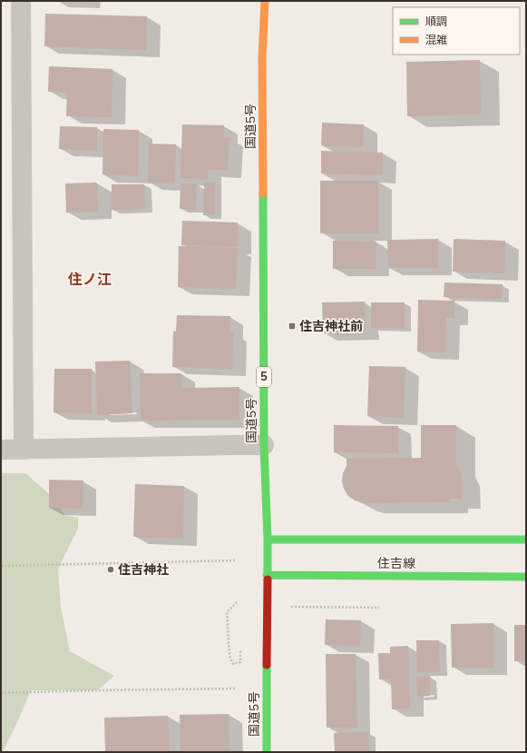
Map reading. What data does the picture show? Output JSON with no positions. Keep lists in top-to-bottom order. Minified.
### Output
{"streets":{"main road":["国道5号","5","住吉線"]},"crossings":[["国道5号","住吉線"]],"districts":["住ノ江"],"places":{"transit":["住吉神社前"],"other":["住吉神社"]},"legend":["順調","混雑"]}
